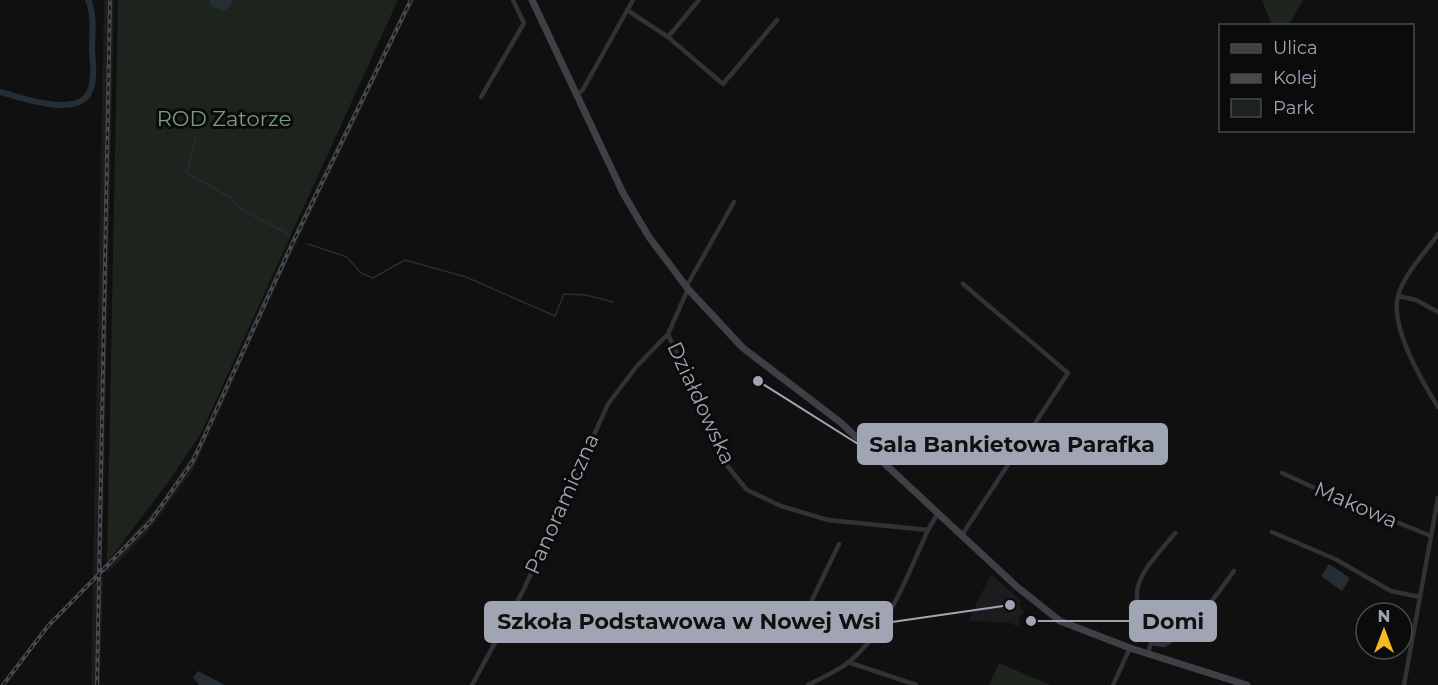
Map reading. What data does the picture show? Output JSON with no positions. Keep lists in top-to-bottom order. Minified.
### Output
{"streets":{"street":["Działdowska","Panoramiczna","Makowa"]},"crossings":[["Działdowska","Panoramiczna"]],"parks":["ROD Zatorze"],"places":["Sala Bankietowa Parafka","Szkoła Podstawowa w Nowej Wsi","Domi"],"legend":["Ulica","Kolej","Park"],"north":"top"}
